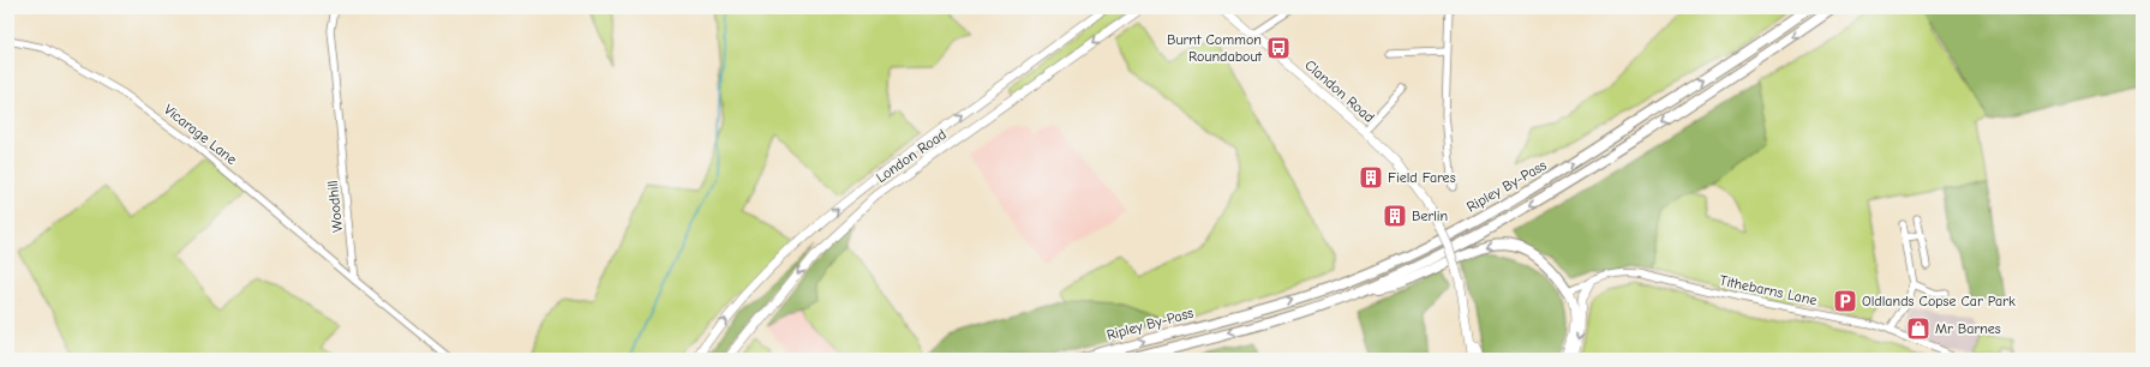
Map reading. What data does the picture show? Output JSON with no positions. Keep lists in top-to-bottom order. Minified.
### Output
{"streets":{"highway":["Ripley By-Pass"],"main road":["Clandon Road","London Road"],"street":["Vicarage Lane","Woodhill","Tithebarns Lane"]},"crossings":[["Vicarage Lane","Woodhill"]],"places":{"bus stop":["Burnt Common Roundabout"],"building":["Field Fares","Berlin"],"parking":["Oldlands Copse Car Park"],"shop":["Mr Barnes"]}}
